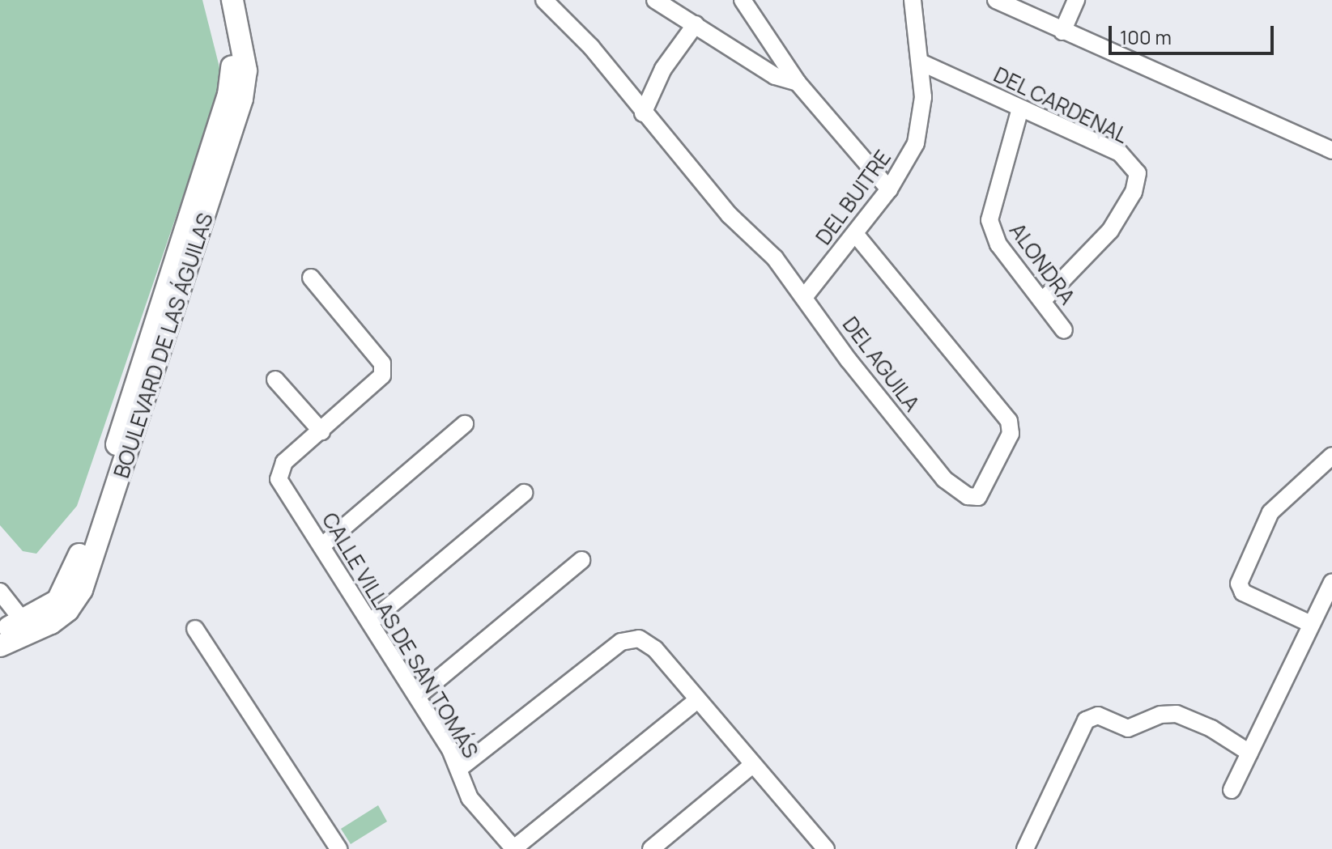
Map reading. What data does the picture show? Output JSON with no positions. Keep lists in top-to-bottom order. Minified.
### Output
{"streets":{"main road":["BOULEVARD DE LAS ÁGUILAS"],"street":["DEL CARDENAL","DEL BUITRE","ALONDRA","DEL AGUILA","CALLE VILLAS DE SAN TOMÁS"]},"crossings":[["DEL CARDENAL","DEL BUITRE"],["DEL CARDENAL","ALONDRA"],["DEL BUITRE","DEL AGUILA"]],"scale_bar":"100 m"}
